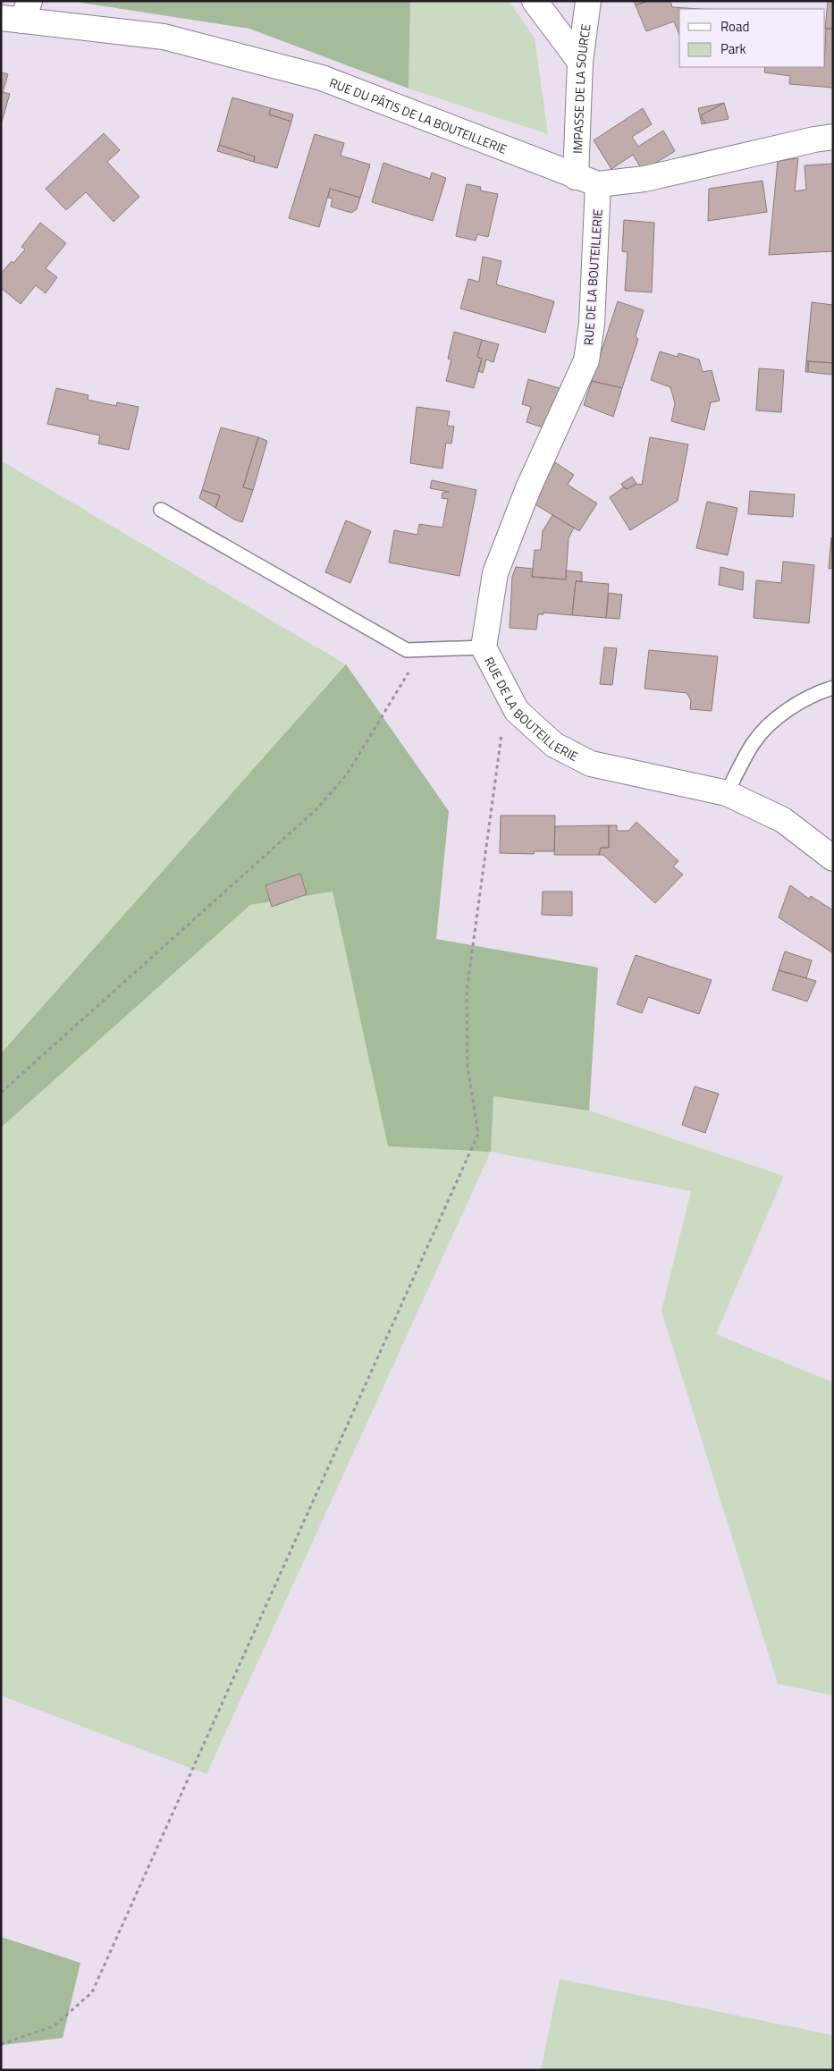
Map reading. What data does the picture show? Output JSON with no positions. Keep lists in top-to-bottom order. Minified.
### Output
{"streets":{"street":["IMPASSE DE LA SOURCE","RUE DU PÂTIS DE LA BOUTEILLERIE","RUE DE LA BOUTEILLERIE"]},"crossings":[["IMPASSE DE LA SOURCE","RUE DU PÂTIS DE LA BOUTEILLERIE"],["IMPASSE DE LA SOURCE","RUE DE LA BOUTEILLERIE"],["RUE DU PÂTIS DE LA BOUTEILLERIE","RUE DE LA BOUTEILLERIE"]],"legend":["Road","Park"]}
